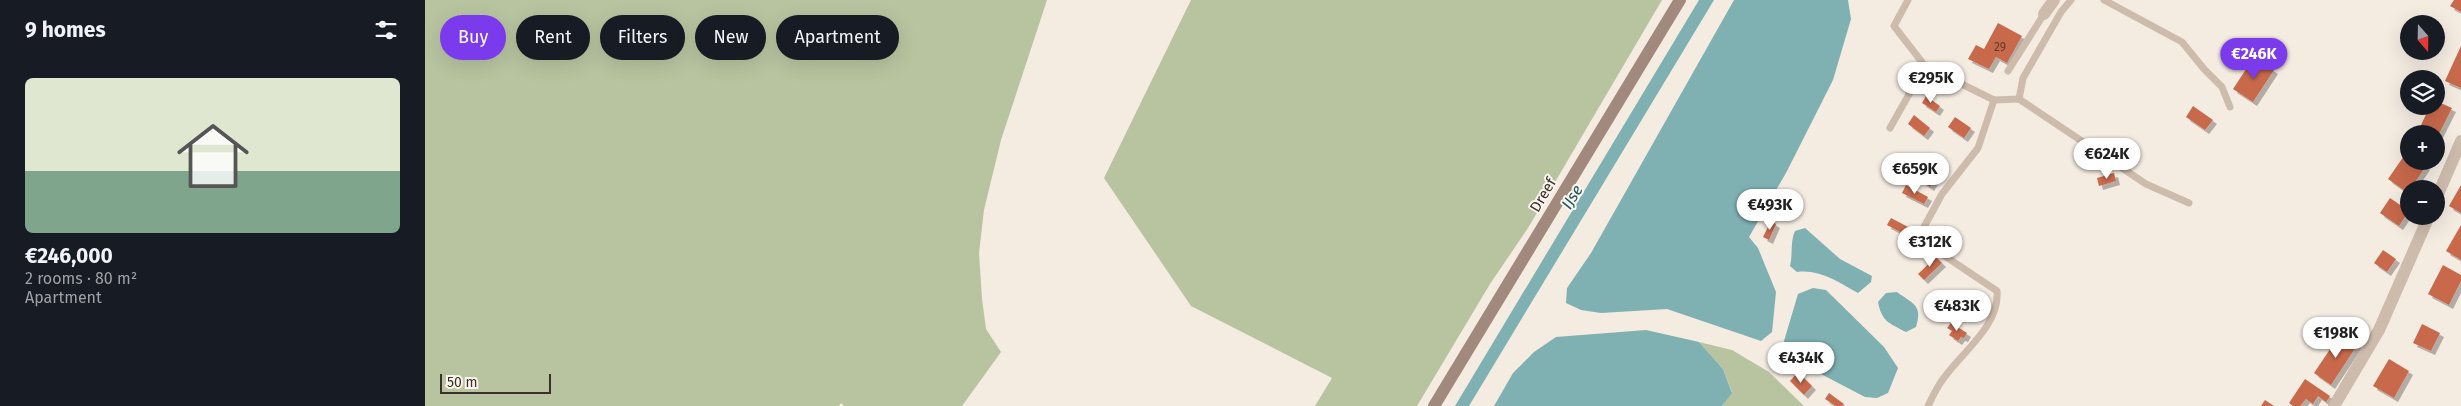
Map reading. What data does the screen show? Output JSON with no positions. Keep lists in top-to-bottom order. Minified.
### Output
{"streets":{"main road":["Dreef"]},"water":["IJse"],"house_numbers":["29"],"scale_bar":"50 m","north":"bottom","page":{"heading":"9 homes","map_buttons":["+","−"],"chip":["Buy","Rent","Filters","New","Apartment"],"price":["€246K","€295K","€624K","€659K","€493K","€312K","€483K","€198K","€434K"],"list":[{"name":"€246,000","note":"2 rooms · 80 m² · Apartment"}],"scale":"50 m"}}
